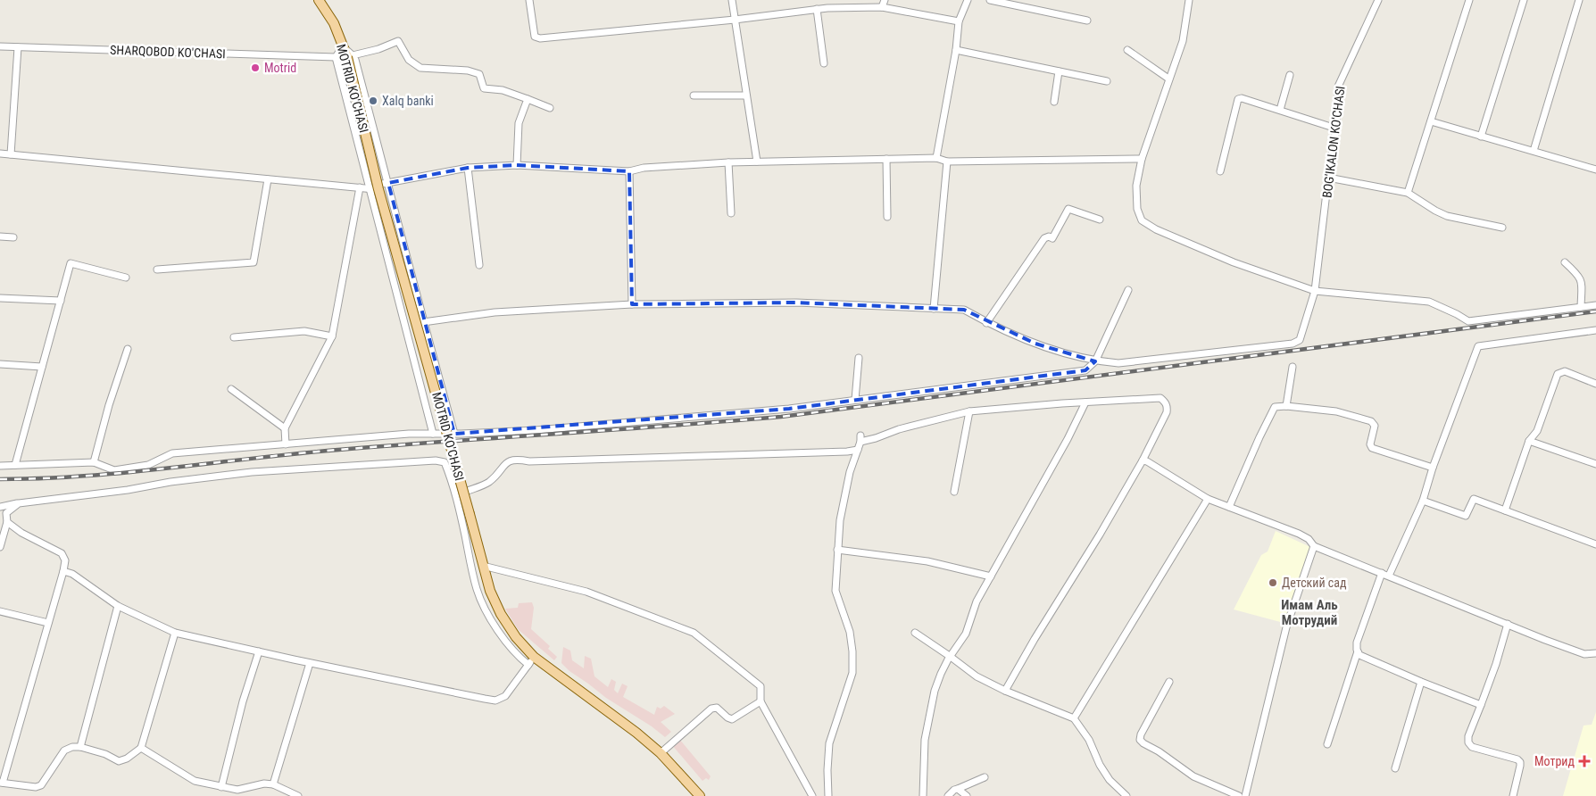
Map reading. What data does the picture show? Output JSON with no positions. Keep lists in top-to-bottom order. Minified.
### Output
{"streets":{"main road":["MOTRID KO'CHASI"],"street":["SHARQOBOD KO'CHASI","BOG'IKALON KO'CHASI"]},"crossings":[["MOTRID KO'CHASI","BOG'IKALON KO'CHASI"]],"districts":["Имам Аль Мотрудий"],"places":{"other":["Motrid","Xalq banki","Детский сад"],"health":["Мотрид"]}}
